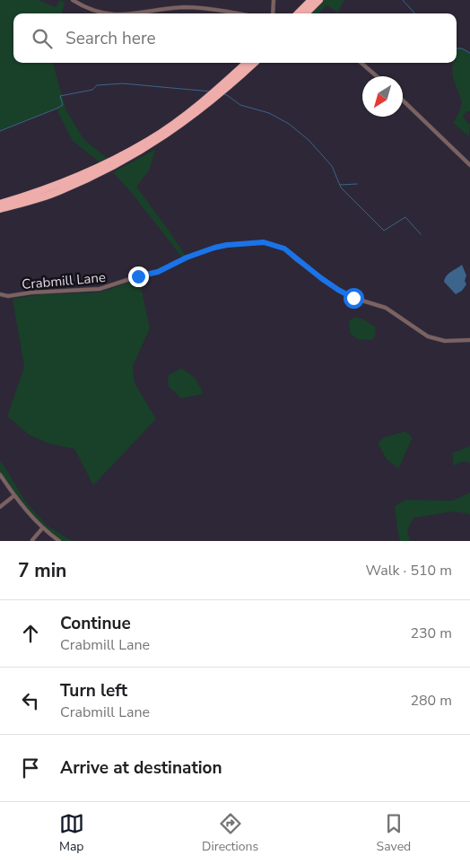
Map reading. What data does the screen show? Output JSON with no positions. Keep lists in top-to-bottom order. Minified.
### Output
{"streets":{"street":["Crabmill Lane"]},"north":"bottom left","page":{"search":"Search here","heading":["7 min","Walk · 510 m"],"list":[["Continue","Crabmill Lane","230 m"],["Turn left","Crabmill Lane","280 m"],"Arrive at destination"],"nav":["Map","Directions","Saved"]}}
